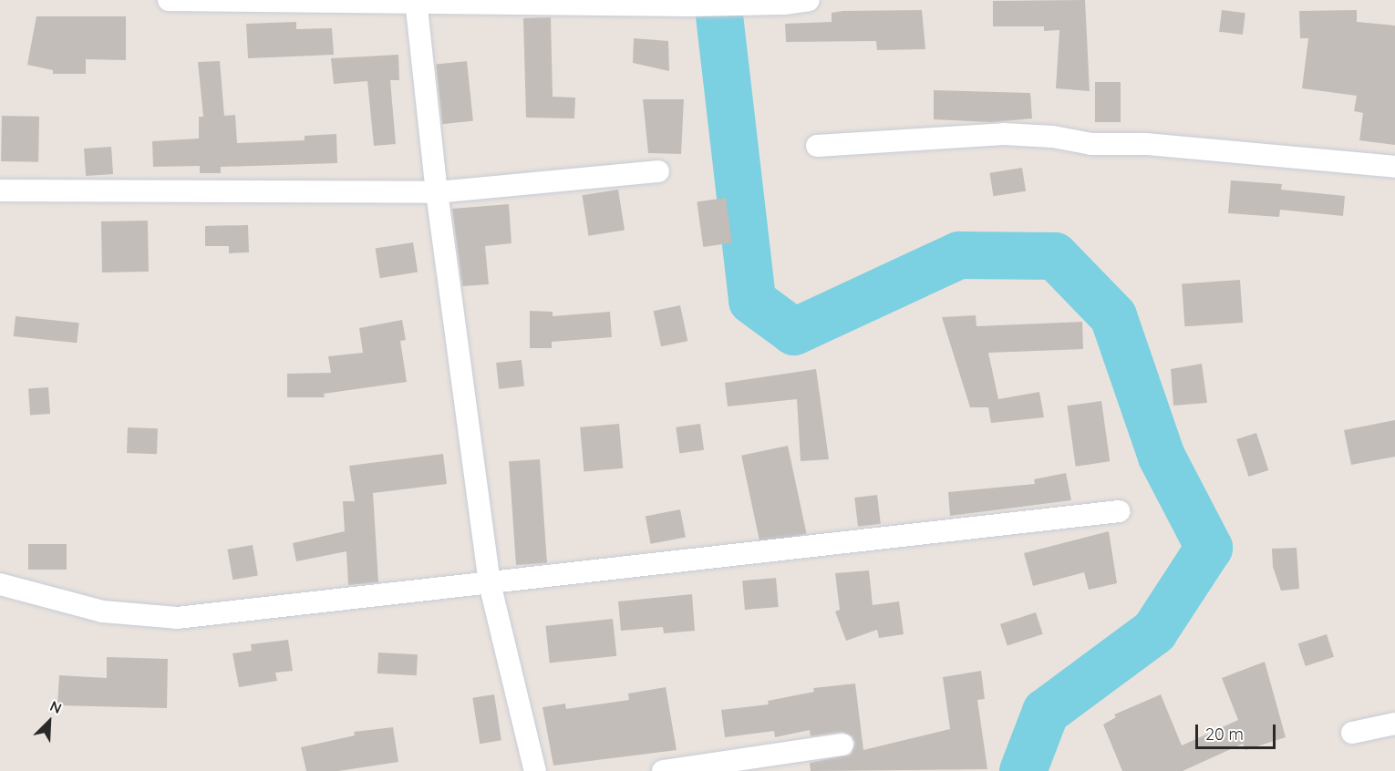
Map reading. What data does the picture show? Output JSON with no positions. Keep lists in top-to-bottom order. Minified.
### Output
{"scale_bar":"20 m","north":"top right"}
